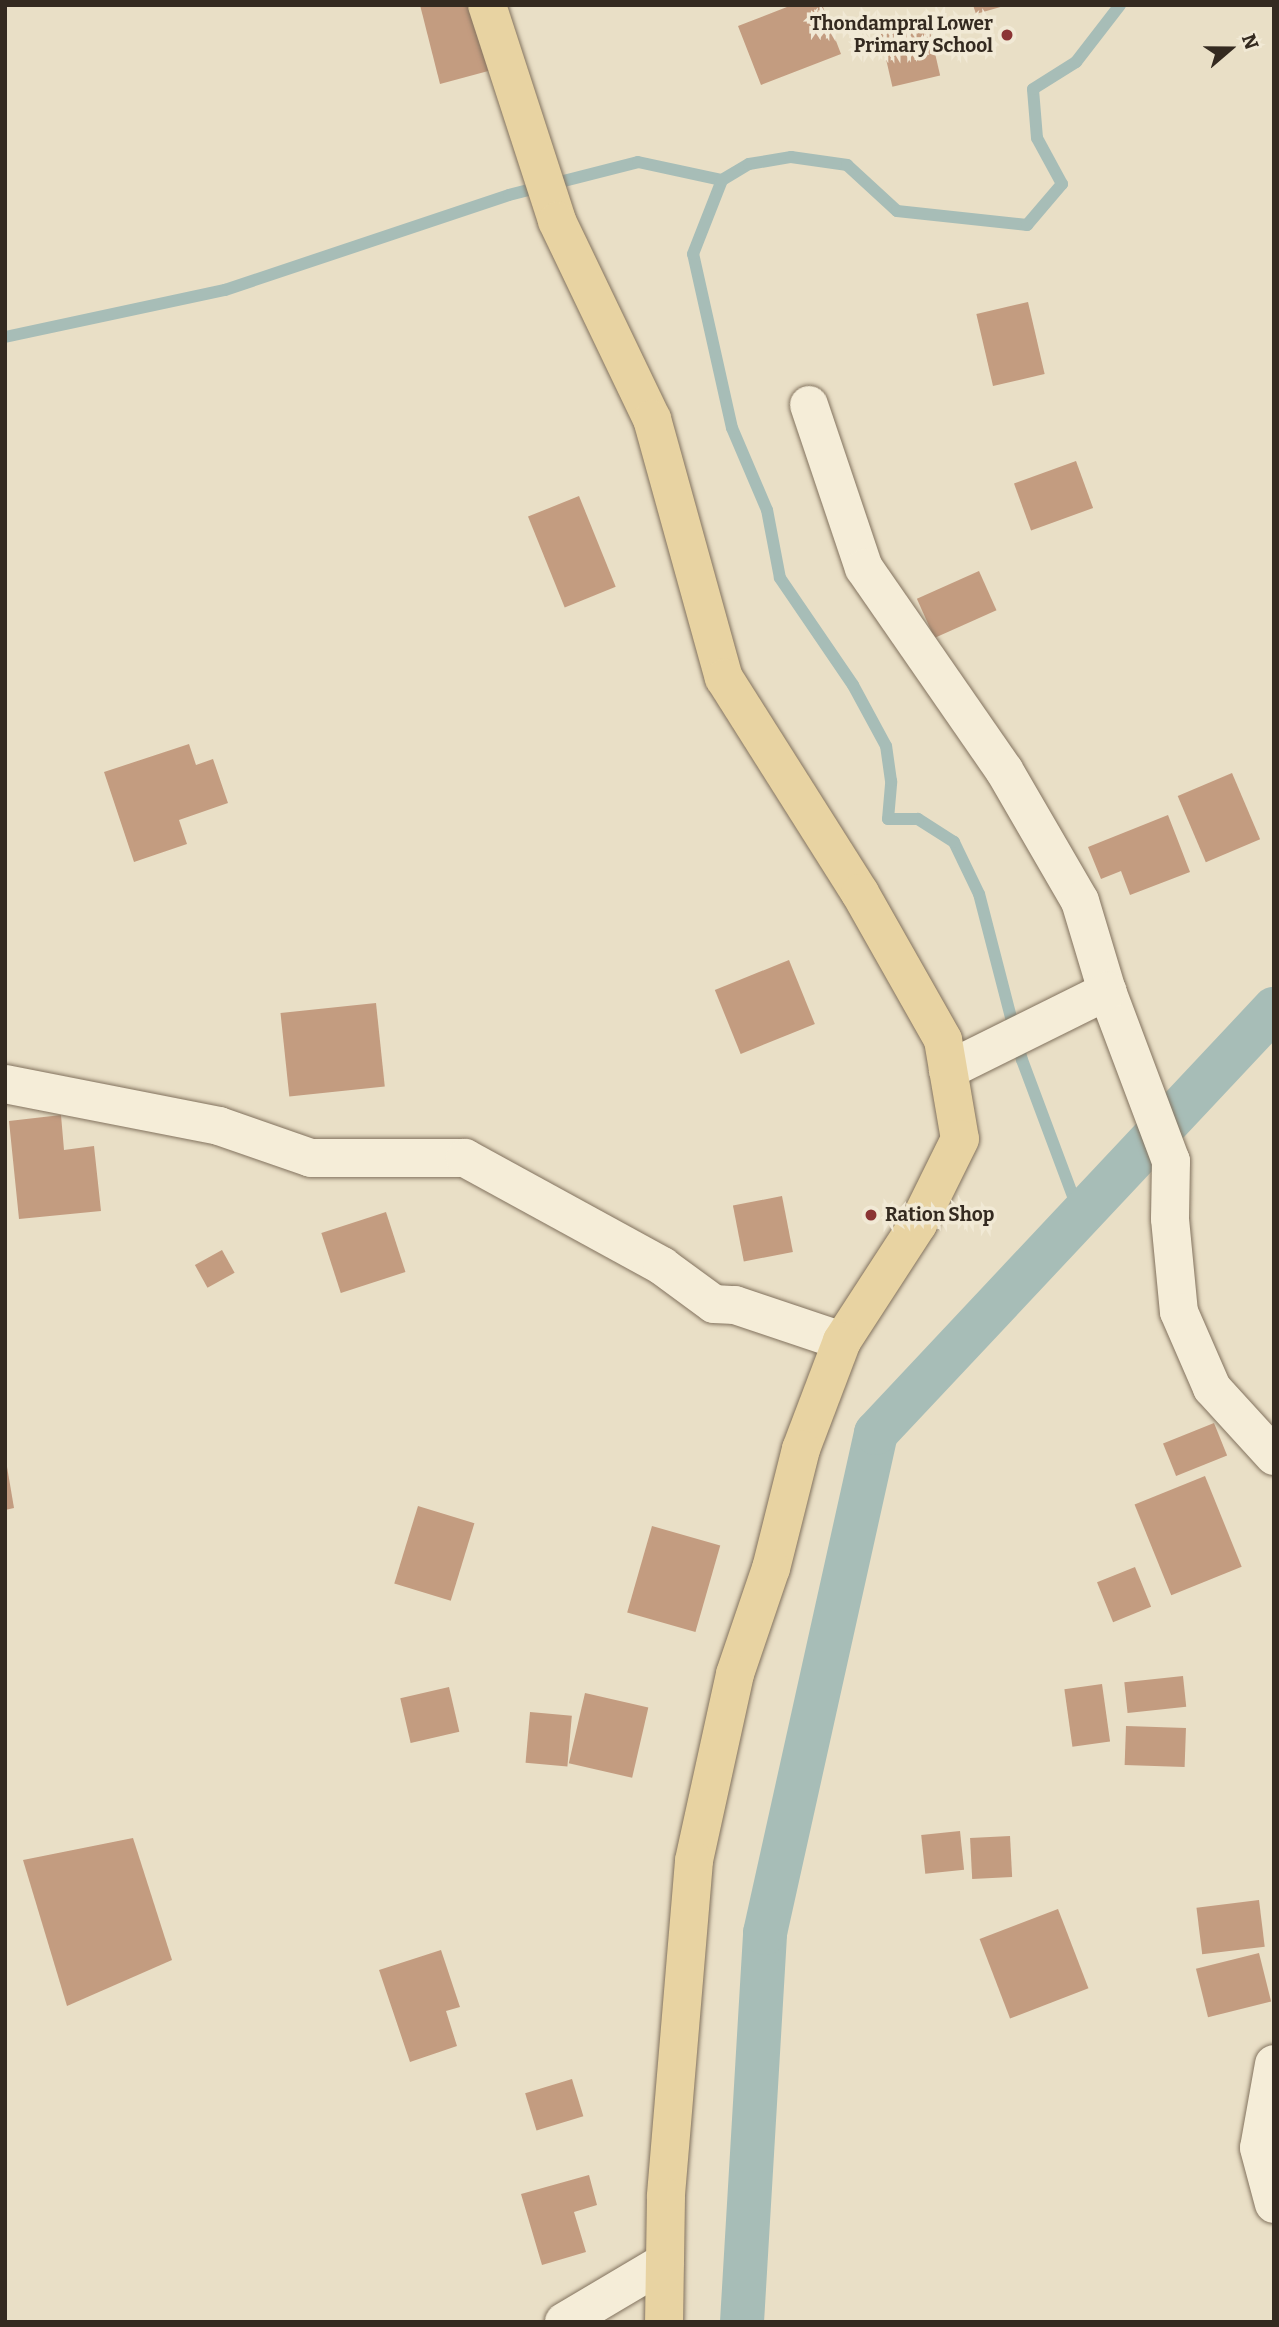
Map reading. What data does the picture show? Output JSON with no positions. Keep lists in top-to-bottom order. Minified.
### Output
{"places":["Thondampral Lower Primary School","Ration Shop"],"north":"right"}
